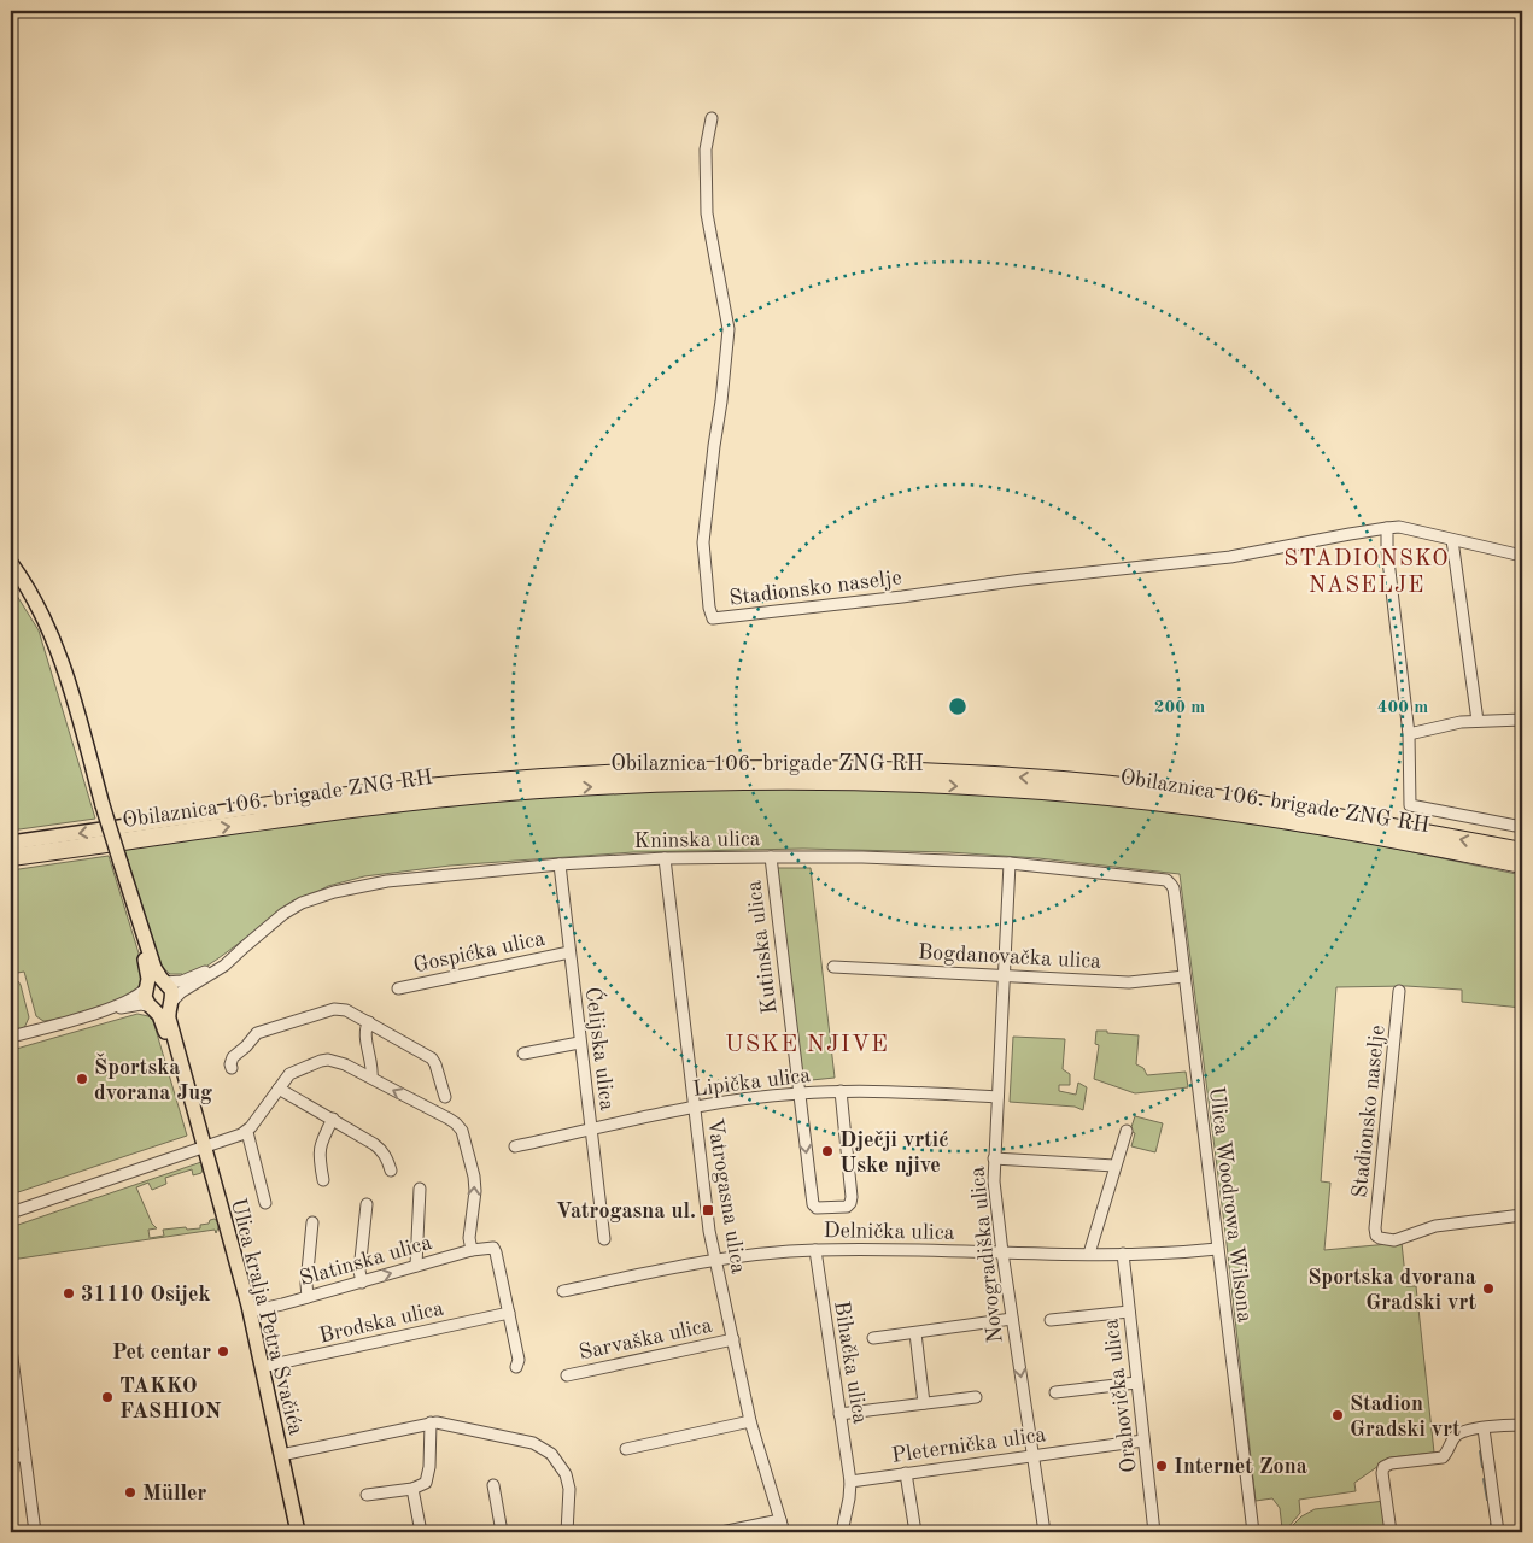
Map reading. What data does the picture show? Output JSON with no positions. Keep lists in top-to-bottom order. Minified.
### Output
{"streets":{"highway":["Obilaznica 106. brigade ZNG RH"],"main road":["Ulica kralja Petra Svačića"],"street":["Stadionsko naselje","Kninska ulica","Kutinska ulica","Gospićka ulica","Bogdanovačka ulica","Ćelijska ulica","Lipička ulica","Vatrogasna ulica","Ulica Woodrowa Wilsona","Delnička ulica","Novogradiška ulica","Slatinska ulica","Brodska ulica","Sarvaška ulica","Bihačka ulica","Orahovička ulica","Pleternička ulica"]},"crossings":[["Kninska ulica","Kutinska ulica"],["Kninska ulica","Ćelijska ulica"],["Kninska ulica","Vatrogasna ulica"],["Kninska ulica","Ulica Woodrowa Wilsona"],["Kninska ulica","Novogradiška ulica"],["Kninska ulica","Ulica kralja Petra Svačića"],["Kutinska ulica","Lipička ulica"],["Gospićka ulica","Ćelijska ulica"],["Bogdanovačka ulica","Ulica Woodrowa Wilsona"],["Bogdanovačka ulica","Novogradiška ulica"],["Ćelijska ulica","Lipička ulica"],["Lipička ulica","Vatrogasna ulica"],["Lipička ulica","Novogradiška ulica"],["Vatrogasna ulica","Delnička ulica"],["Vatrogasna ulica","Sarvaška ulica"],["Ulica Woodrowa Wilsona","Delnička ulica"],["Delnička ulica","Novogradiška ulica"],["Delnička ulica","Bihačka ulica"],["Delnička ulica","Orahovička ulica"],["Novogradiška ulica","Pleternička ulica"],["Slatinska ulica","Ulica kralja Petra Svačića"],["Slatinska ulica","Brodska ulica"],["Ulica kralja Petra Svačića","Brodska ulica"],["Bihačka ulica","Pleternička ulica"],["Orahovička ulica","Pleternička ulica"]],"districts":["STADIONSKO NASELJE","USKE NJIVE"],"places":{"other":["Športska dvorana Jug","Dječji vrtić Uske njive","Sportska dvorana Gradski vrt","31110 Osijek","Pet centar","TAKKO FASHION","Stadion Gradski vrt","Internet Zona","Müller"],"transit":["Vatrogasna ul."]},"rings":["200 m","400 m"]}
